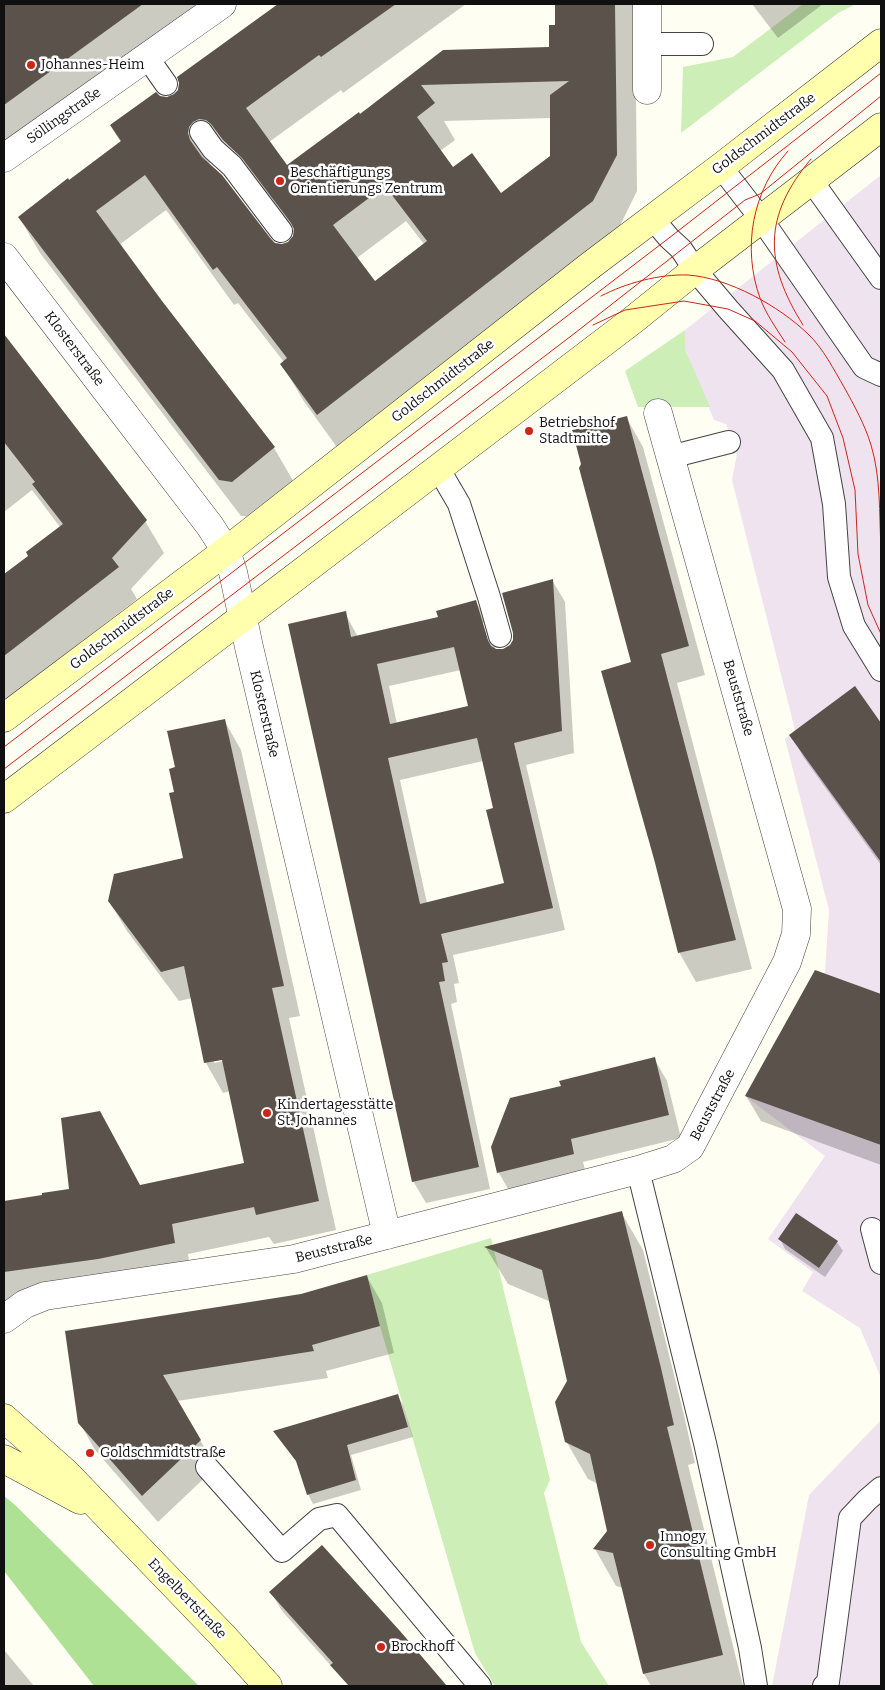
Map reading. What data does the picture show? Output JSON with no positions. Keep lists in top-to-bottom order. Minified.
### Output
{"streets":{"main road":["Goldschmidtstraße","Engelbertstraße"],"street":["Söllingstraße","Klosterstraße","Beuststraße"]},"crossings":[["Goldschmidtstraße","Klosterstraße"],["Klosterstraße","Beuststraße"]],"places":["Johannes-Heim","Beschäftigungs Orientierungs Zentrum","Betriebshof Stadtmitte","Kindertagesstätte St. Johannes","Goldschmidtstraße","Innogy Consulting GmbH","Brockhoff"]}
